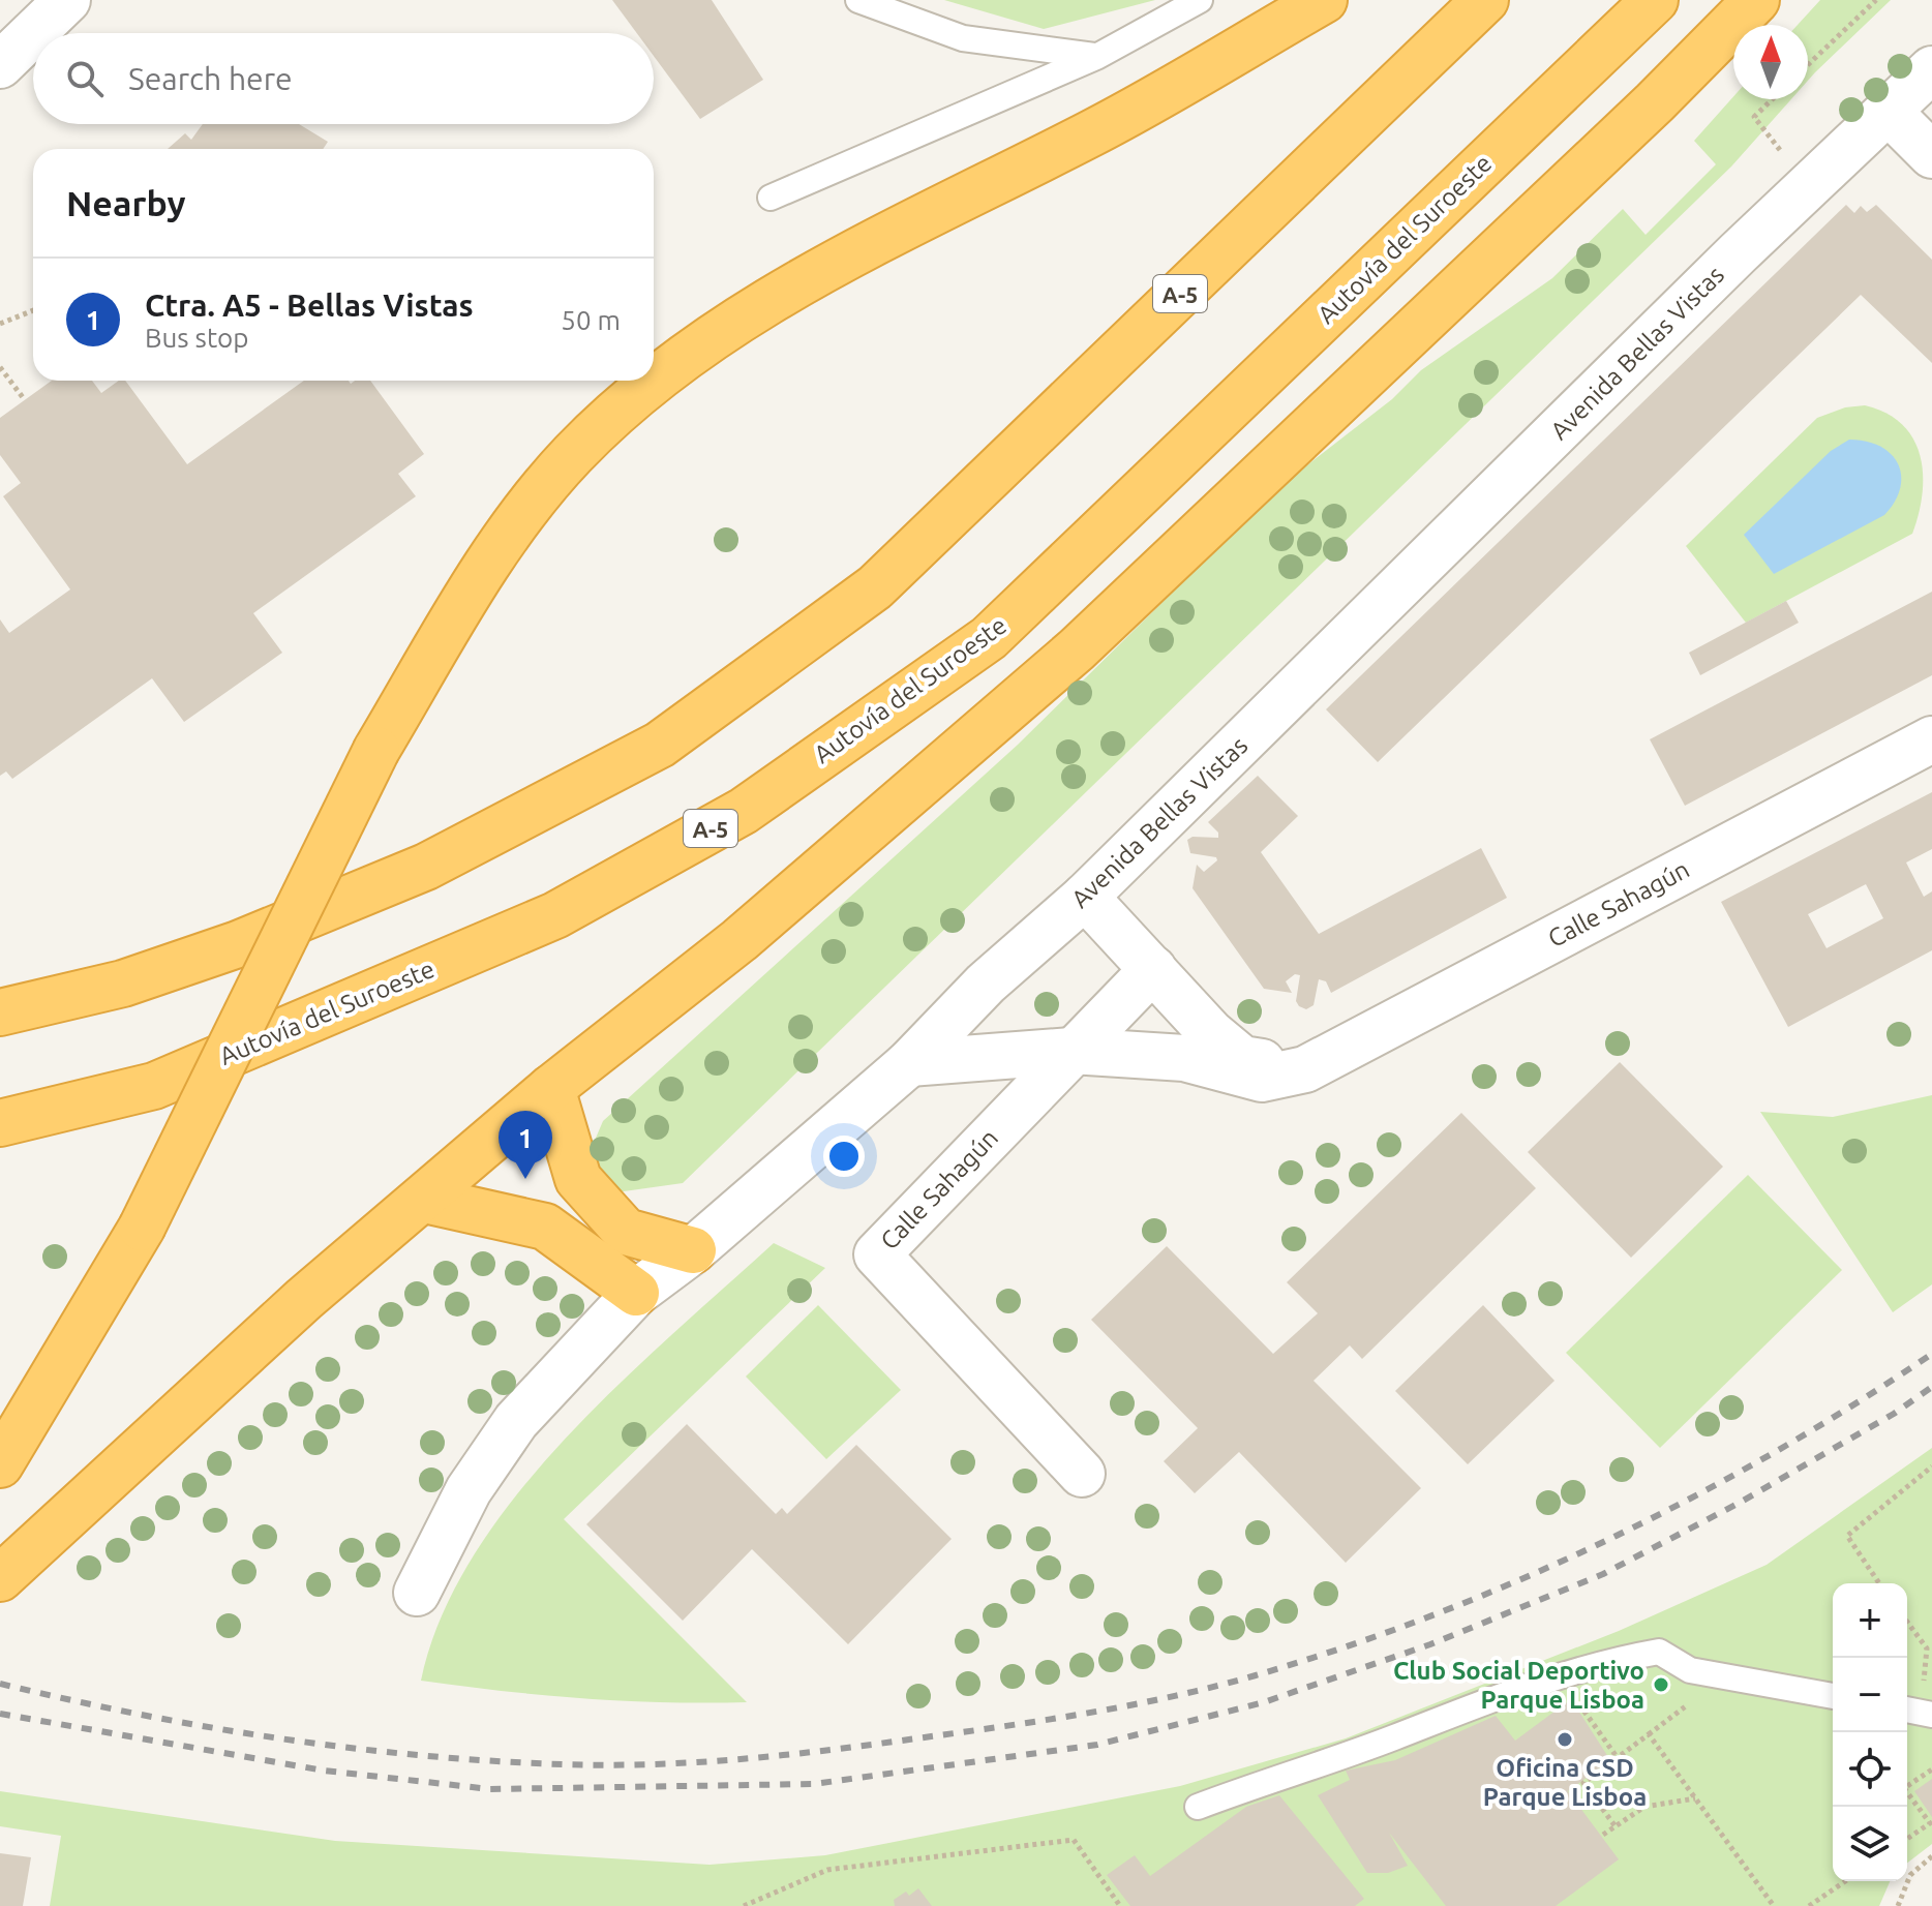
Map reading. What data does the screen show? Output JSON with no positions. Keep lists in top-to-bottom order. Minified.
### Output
{"streets":{"highway":["Autovía del Suroeste","A-5"],"street":["Avenida Bellas Vistas","Calle Sahagún"]},"crossings":[["Avenida Bellas Vistas","Calle Sahagún"]],"places":["Club Social Deportivo Parque Lisboa","Oficina CSD Parque Lisboa"],"north":"top","page":{"search":"Search here","heading":"Nearby","list":[{"mark":"1","name":"Ctra. A5 - Bellas Vistas","note":"Bus stop","value":"50 m"}],"pins":"1","map_buttons":["+","−"]}}
